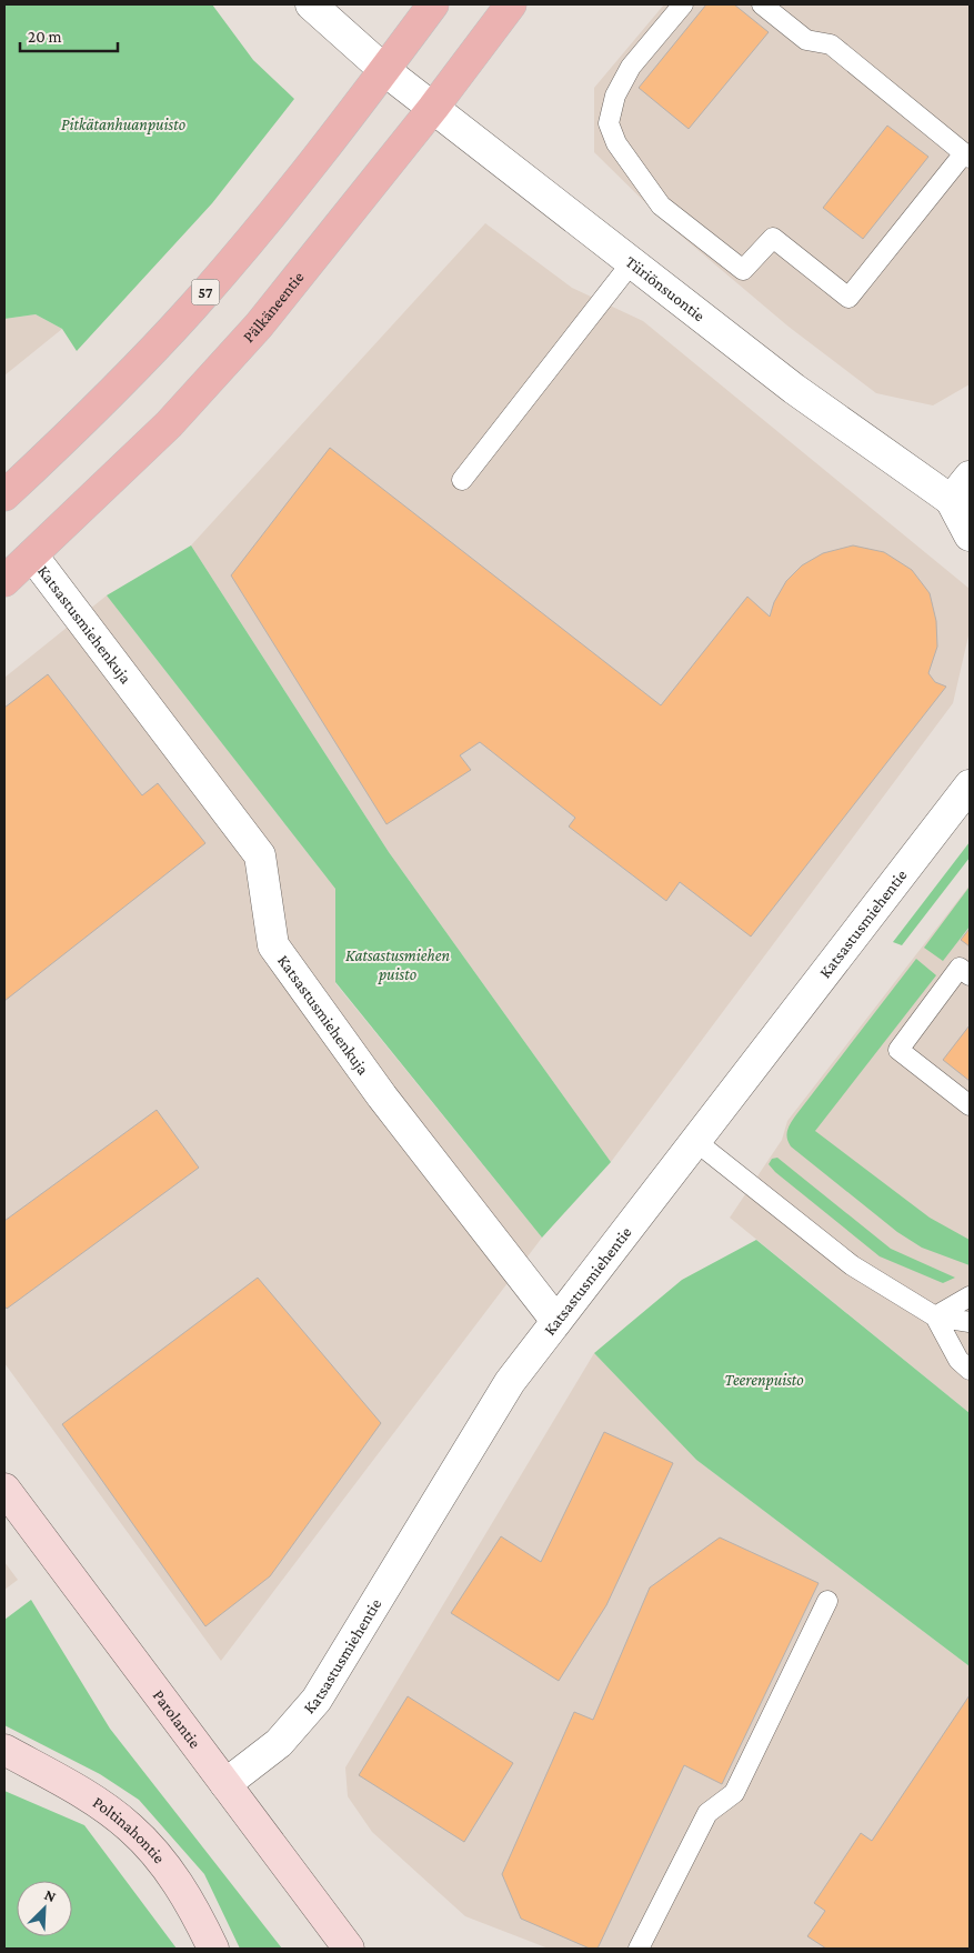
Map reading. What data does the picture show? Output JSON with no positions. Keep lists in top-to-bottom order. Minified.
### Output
{"streets":{"main road":["57","Pälkäneentie","Parolantie","Poltinahontie"],"street":["Tiiriönsuontie","Katsastusmiehenkuja","Katsastusmiehentie"]},"crossings":[["Tiiriönsuontie","57"],["Tiiriönsuontie","Pälkäneentie"],["Pälkäneentie","Katsastusmiehenkuja"],["Katsastusmiehenkuja","Katsastusmiehentie"],["Katsastusmiehentie","Parolantie"]],"parks":["Pitkätanhuanpuisto","Katsastusmiehen puisto","Teerenpuisto"],"scale_bar":"20 m","north":"top right"}
